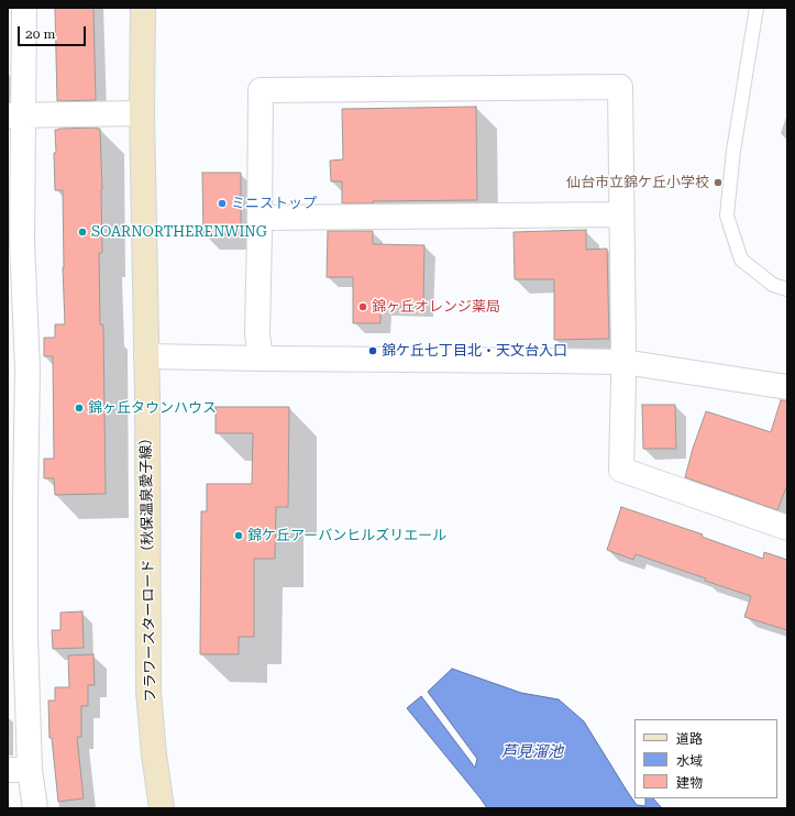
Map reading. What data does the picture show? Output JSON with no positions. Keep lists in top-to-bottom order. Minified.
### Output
{"streets":{"main road":["フラワースターロード（秋保温泉愛子線）"]},"water":["芦見溜池"],"places":["仙台市立錦ケ丘小学校","ミニストップ","SOARNORTHERENWING","錦ヶ丘オレンジ薬局","錦ケ丘七丁目北・天文台入口","錦ヶ丘タウンハウス","錦ケ丘アーバンヒルズリエール"],"legend":["道路","水域","建物"],"scale_bar":"20 m"}
